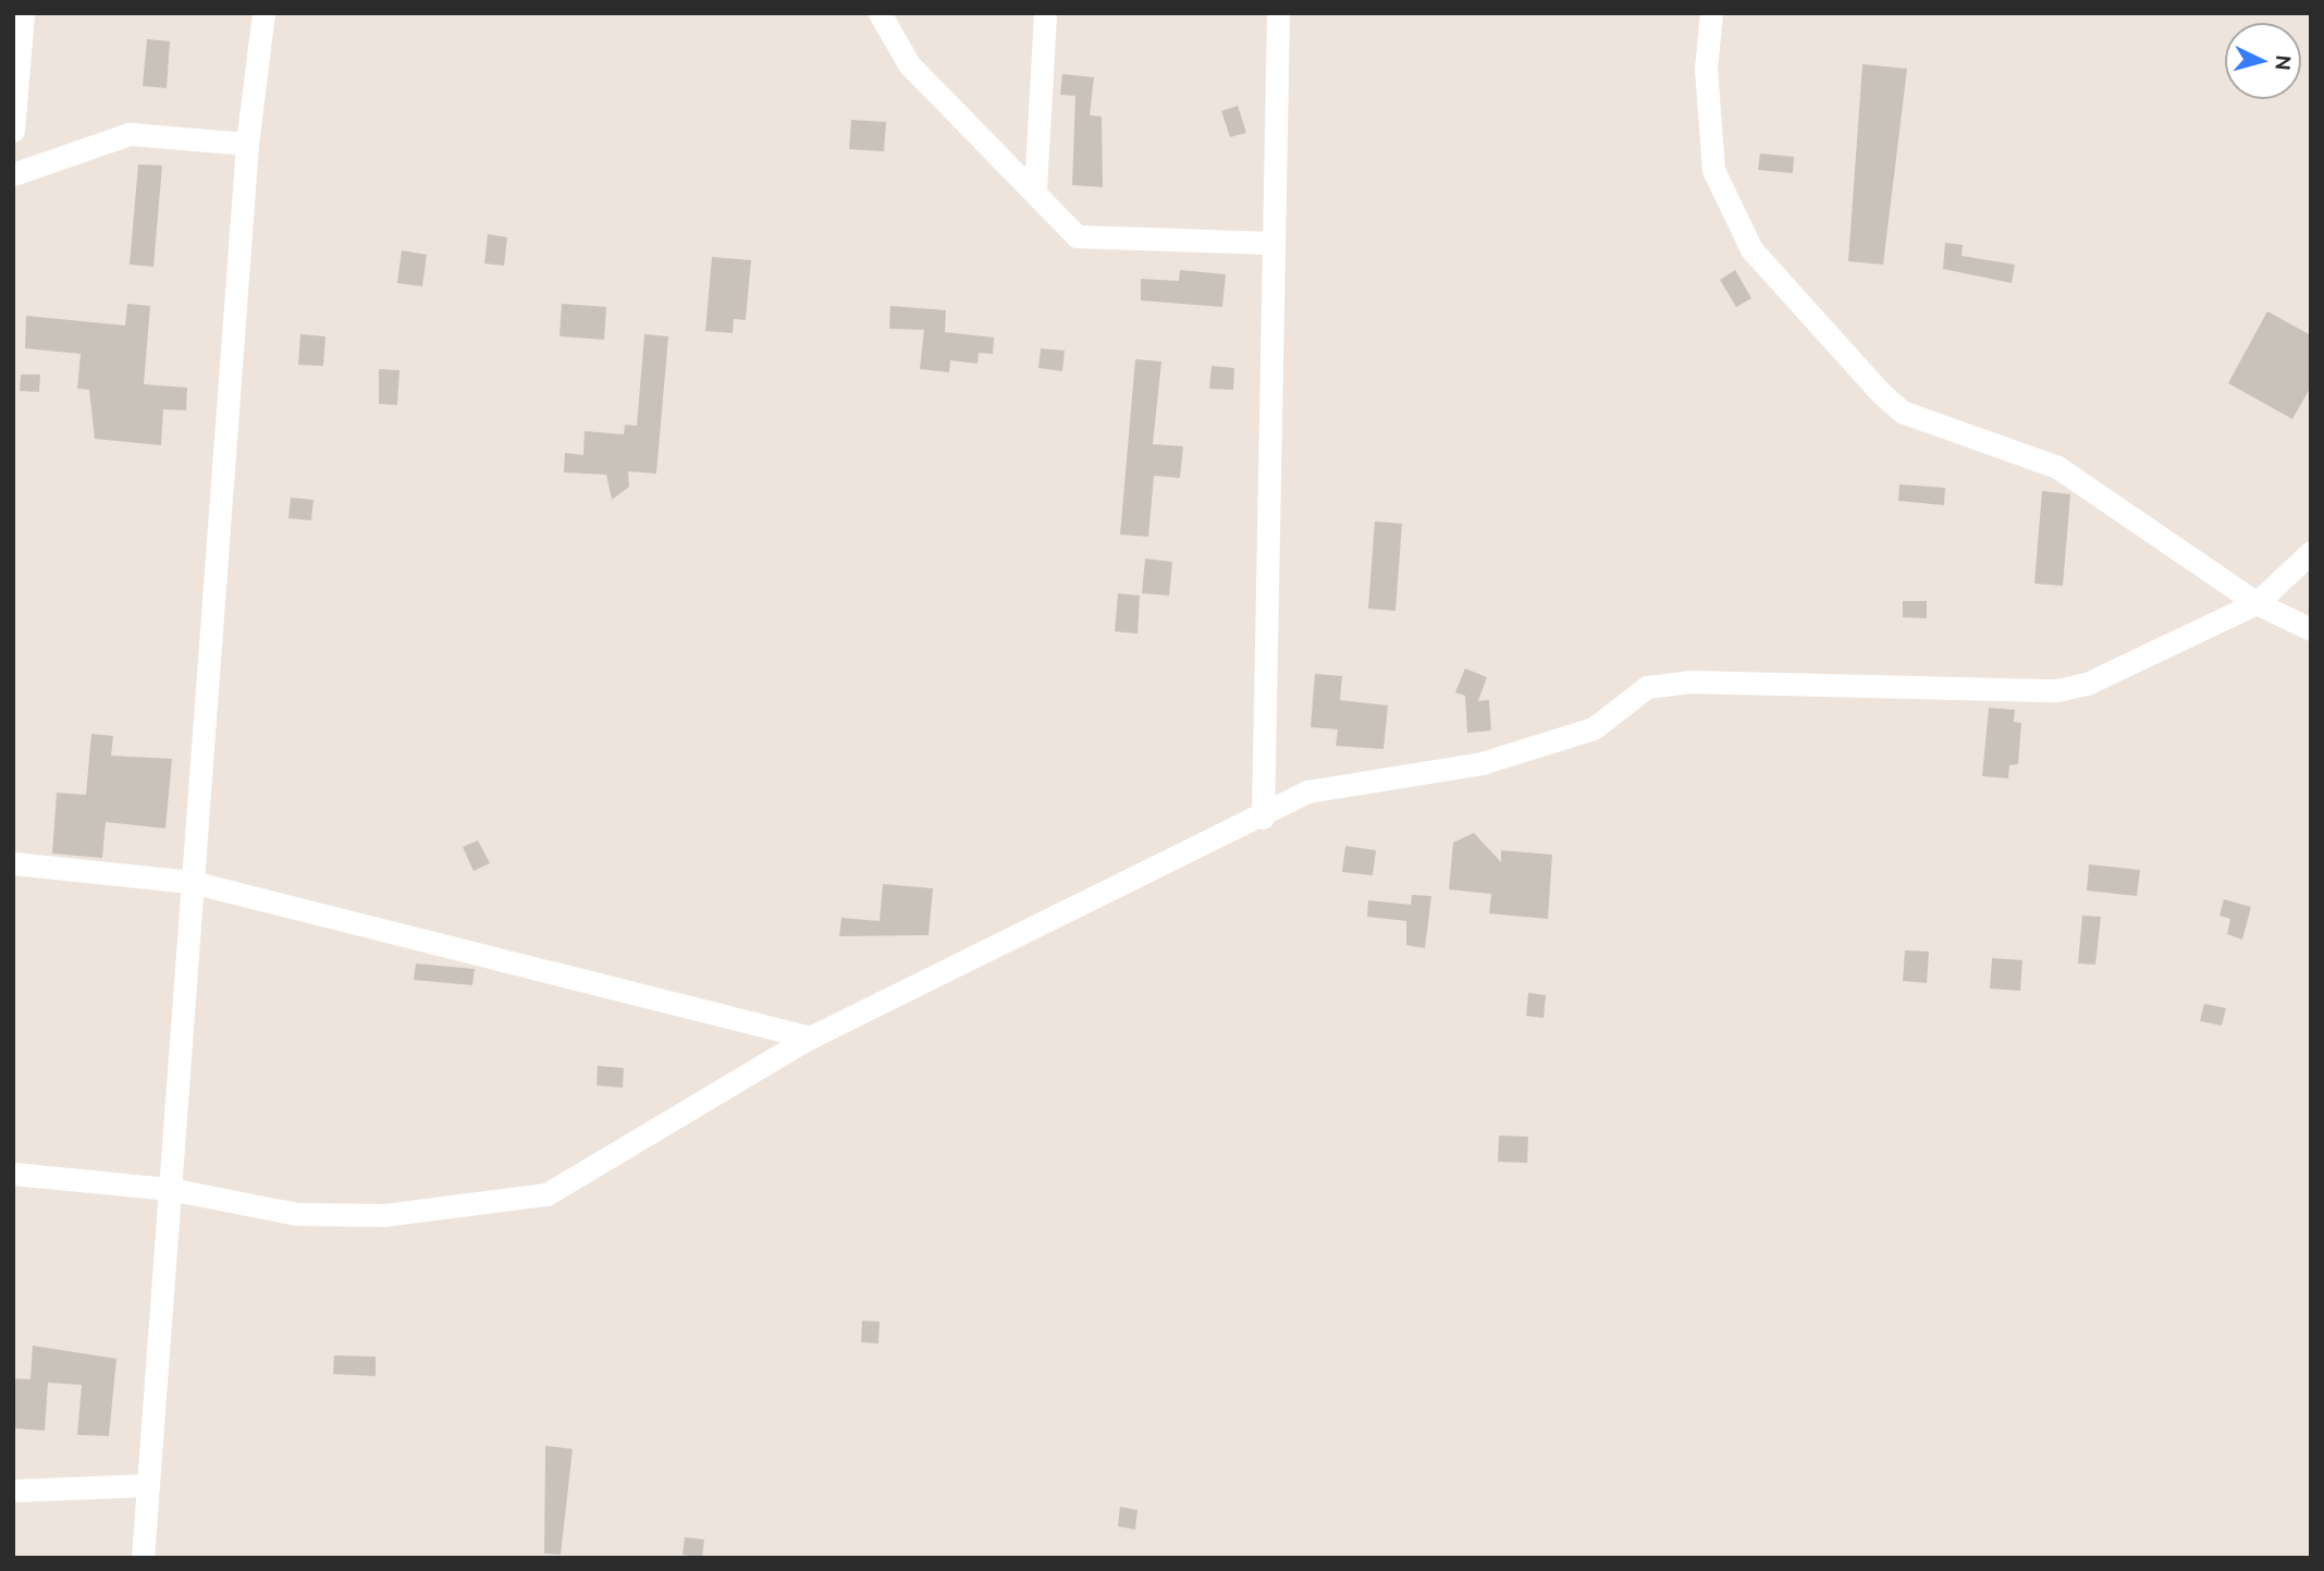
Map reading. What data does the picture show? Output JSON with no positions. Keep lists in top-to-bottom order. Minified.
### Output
{"north":"right"}
